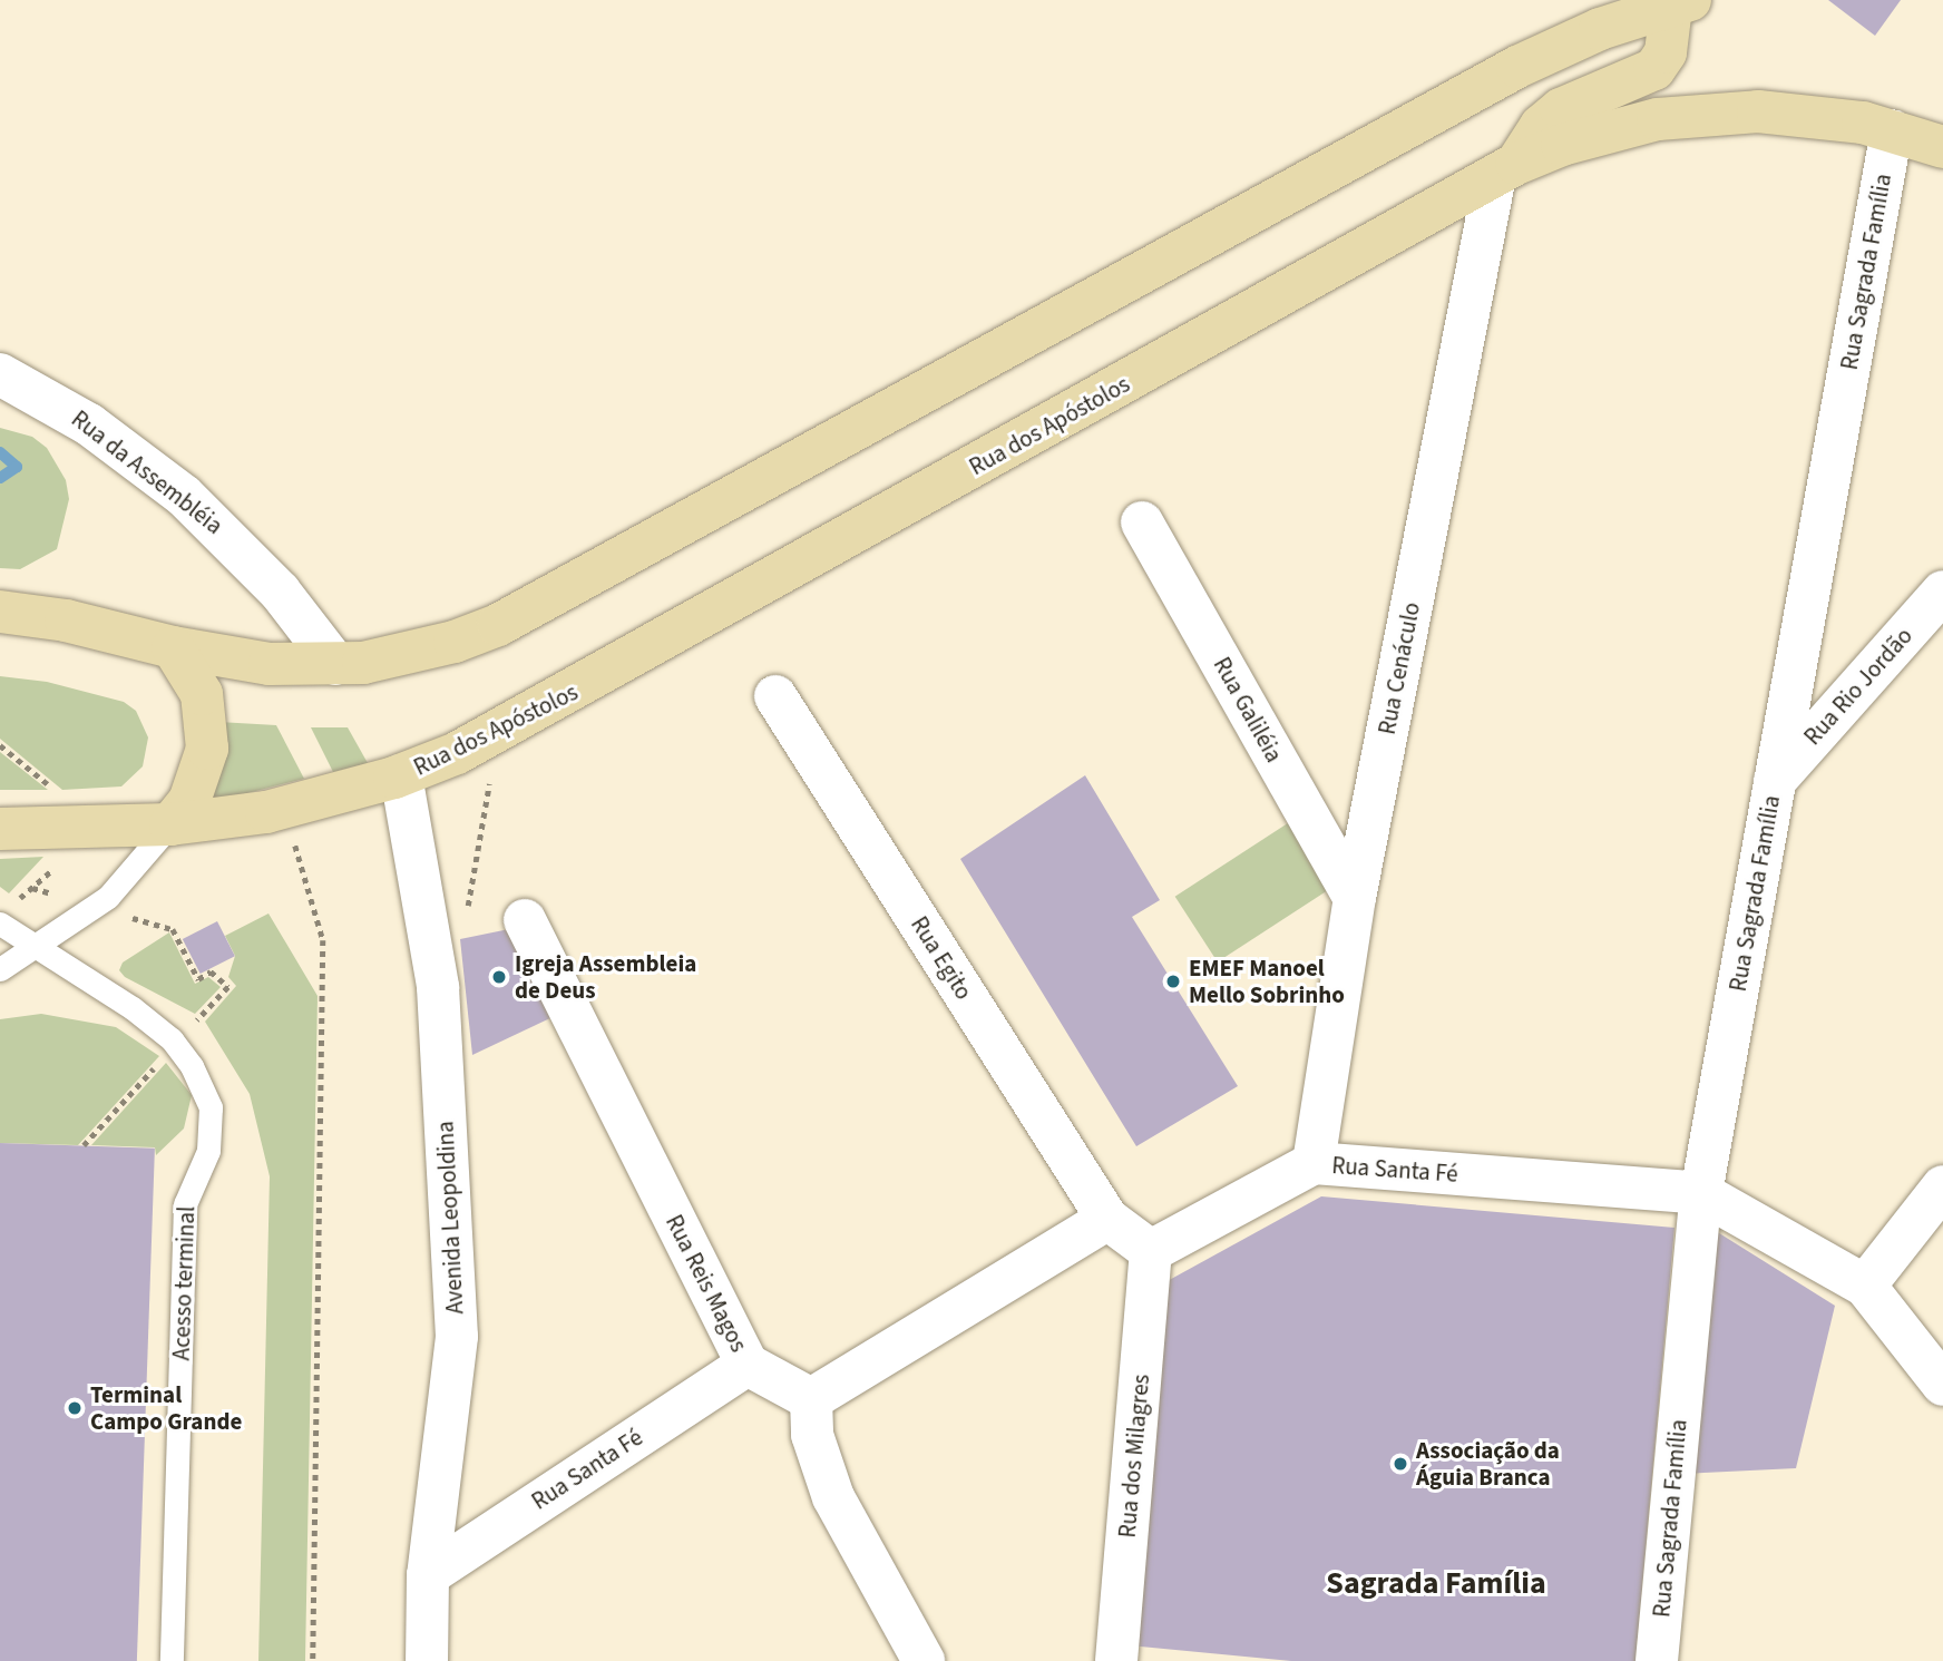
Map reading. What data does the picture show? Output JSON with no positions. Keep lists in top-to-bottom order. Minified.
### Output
{"streets":{"main road":["Rua dos Apóstolos"],"street":["Rua Sagrada Família","Rua da Assembléia","Rua Cenáculo","Rua Rio Jordão","Rua Galiléia","Rua Egito","Rua Santa Fé","Avenida Leopoldina","Rua Reis Magos","Rua dos Milagres"],"lane":["Acesso terminal"]},"crossings":[["Rua Sagrada Família","Rua dos Apóstolos"],["Rua Sagrada Família","Rua Rio Jordão"],["Rua Sagrada Família","Rua Santa Fé"],["Rua dos Apóstolos","Rua Cenáculo"],["Rua dos Apóstolos","Avenida Leopoldina"],["Rua Cenáculo","Rua Galiléia"],["Rua Cenáculo","Rua Santa Fé"],["Rua Santa Fé","Avenida Leopoldina"],["Rua Santa Fé","Rua Reis Magos"],["Rua Santa Fé","Rua dos Milagres"]],"districts":["Sagrada Família"],"places":["Igreja Assembleia de Deus","EMEF Manoel Mello Sobrinho","Terminal Campo Grande","Associação da Águia Branca"]}
